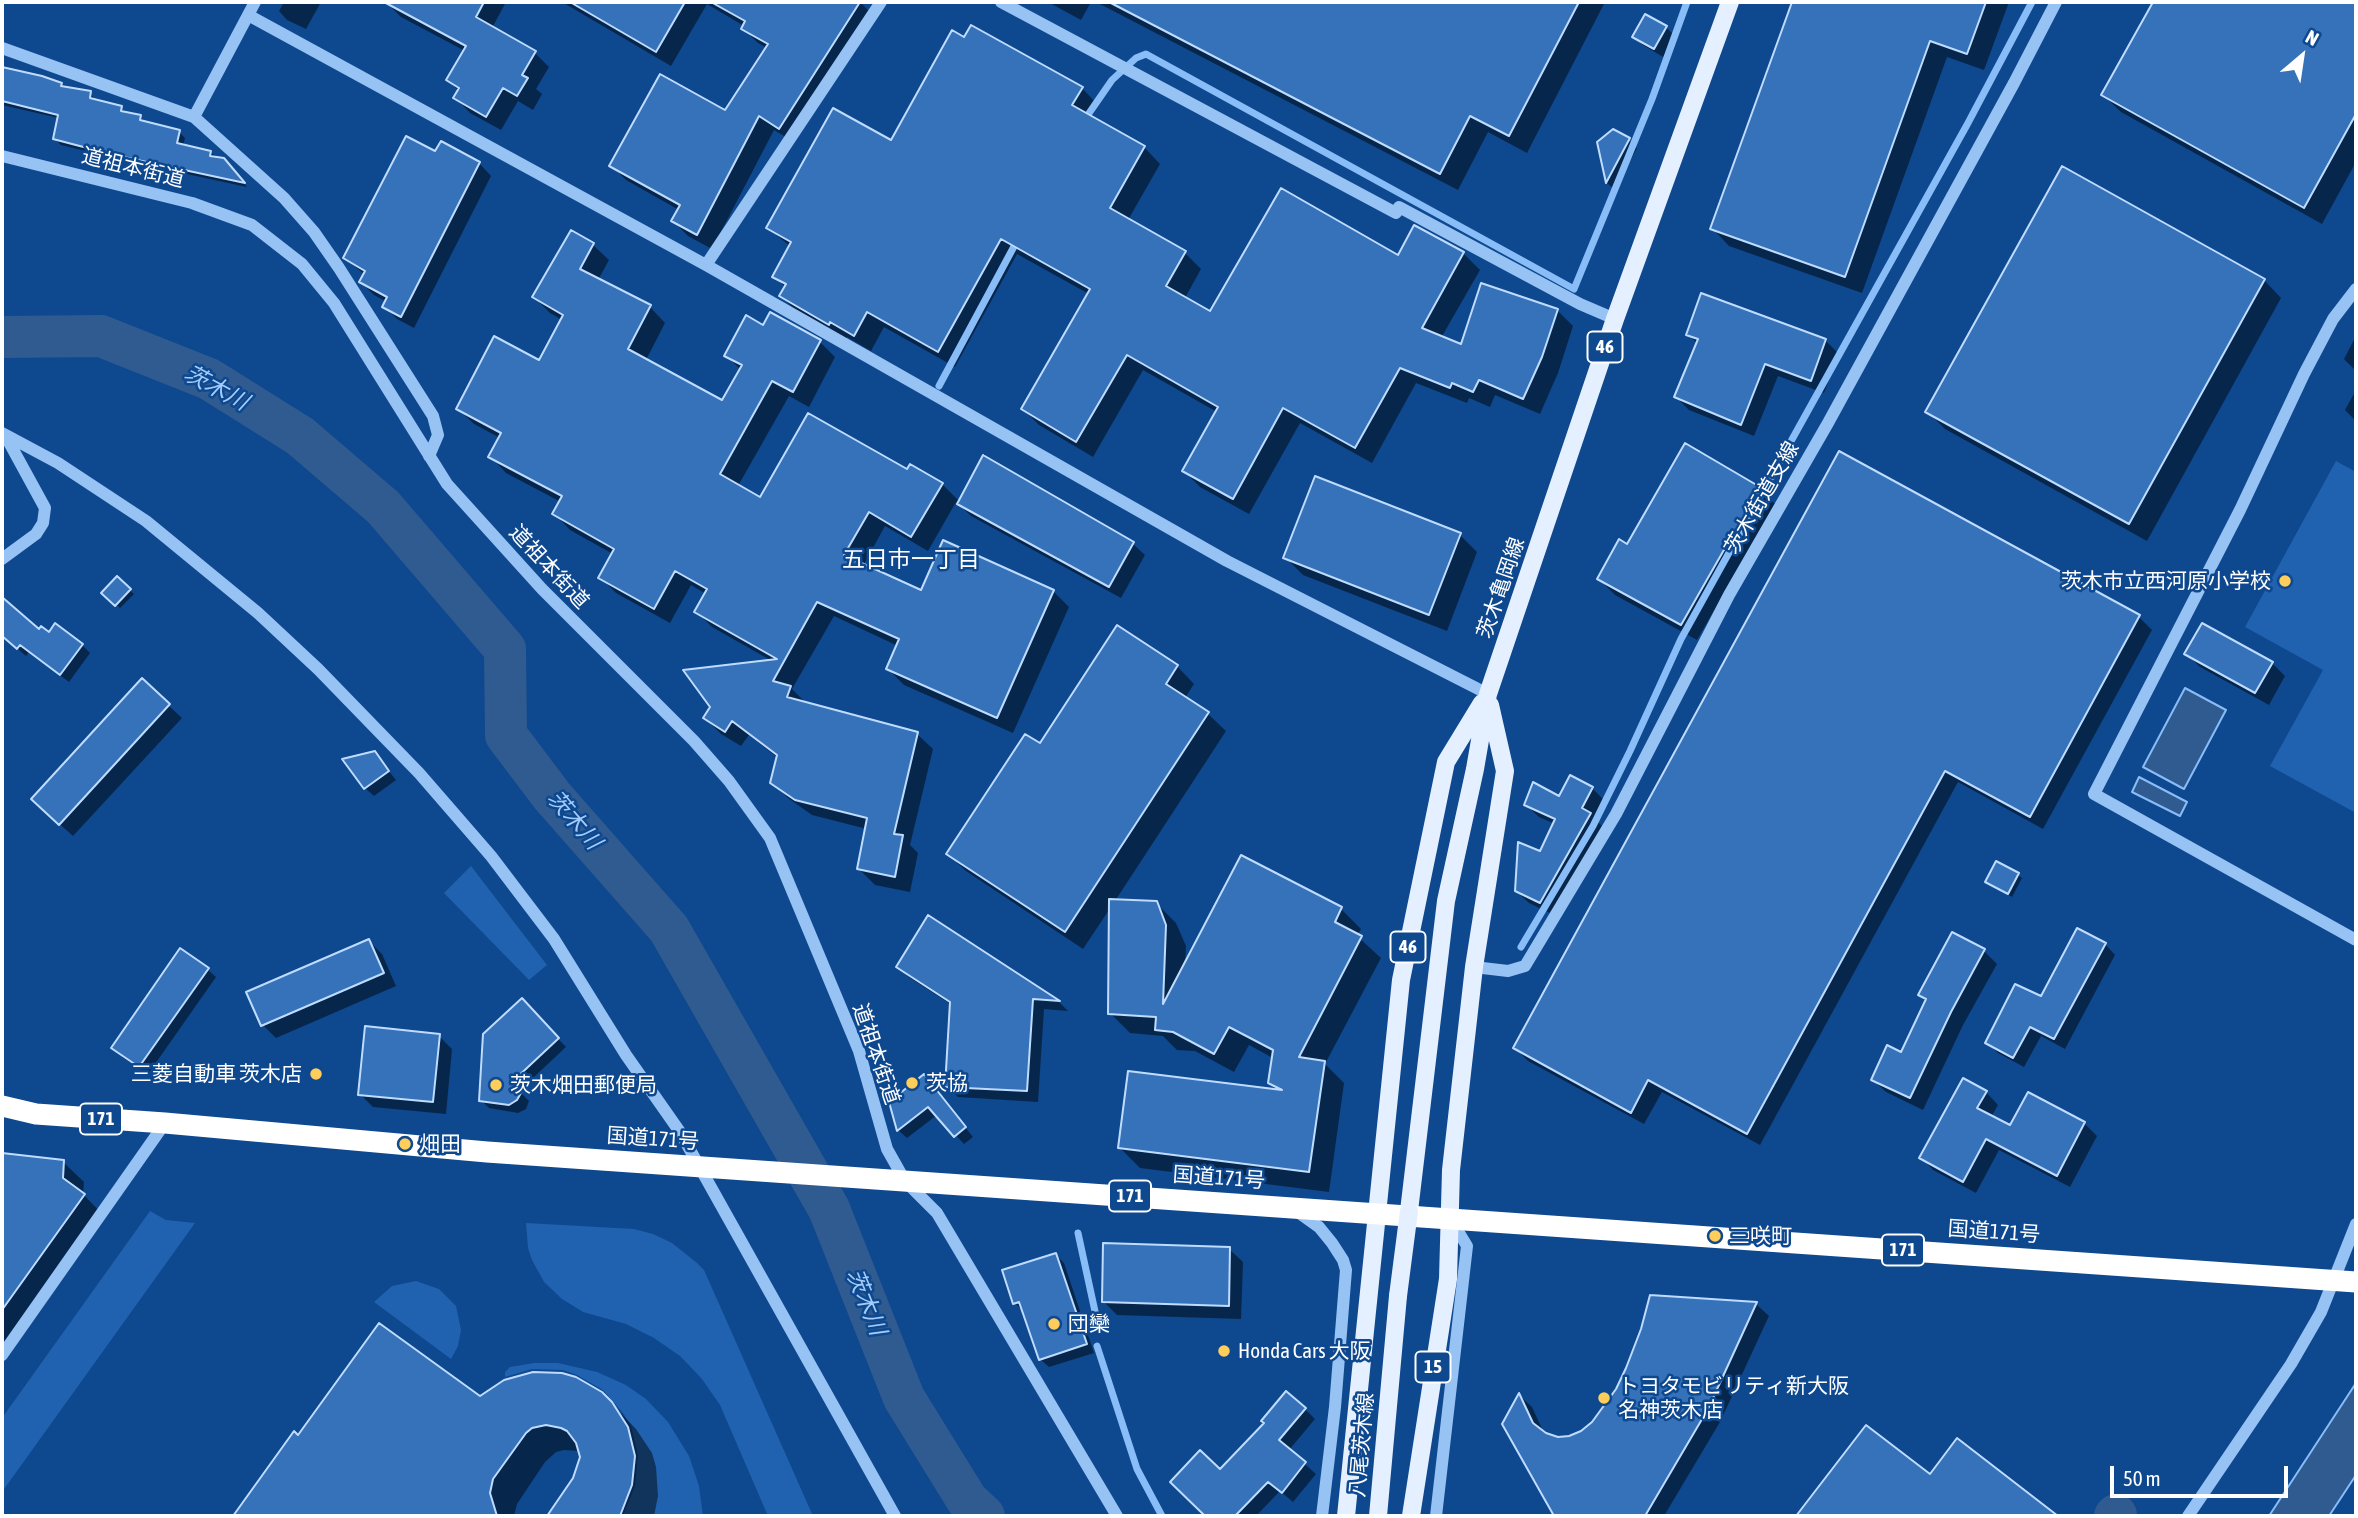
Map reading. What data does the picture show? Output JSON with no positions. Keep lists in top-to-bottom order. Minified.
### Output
{"streets":{"highway":["171","国道171号"],"main road":["46","茨木亀岡線","15","八尾茨木線"],"street":["道祖本街道","茨木街道支線"]},"crossings":[["道祖本街道","国道171号"],["46","茨木亀岡線"],["46","国道171号"],["茨木亀岡線","八尾茨木線"],["国道171号","15"]],"districts":["五日市一丁目"],"water":["茨木川"],"places":["茨木市立西河原小学校","三菱自動車 茨木店","茨協","茨木畑田郵便局","畑田","三咲町","団欒","Honda Cars 大阪","トヨタモビリティ新大阪 名神茨木店"],"scale_bar":"50 m","north":"top right"}
